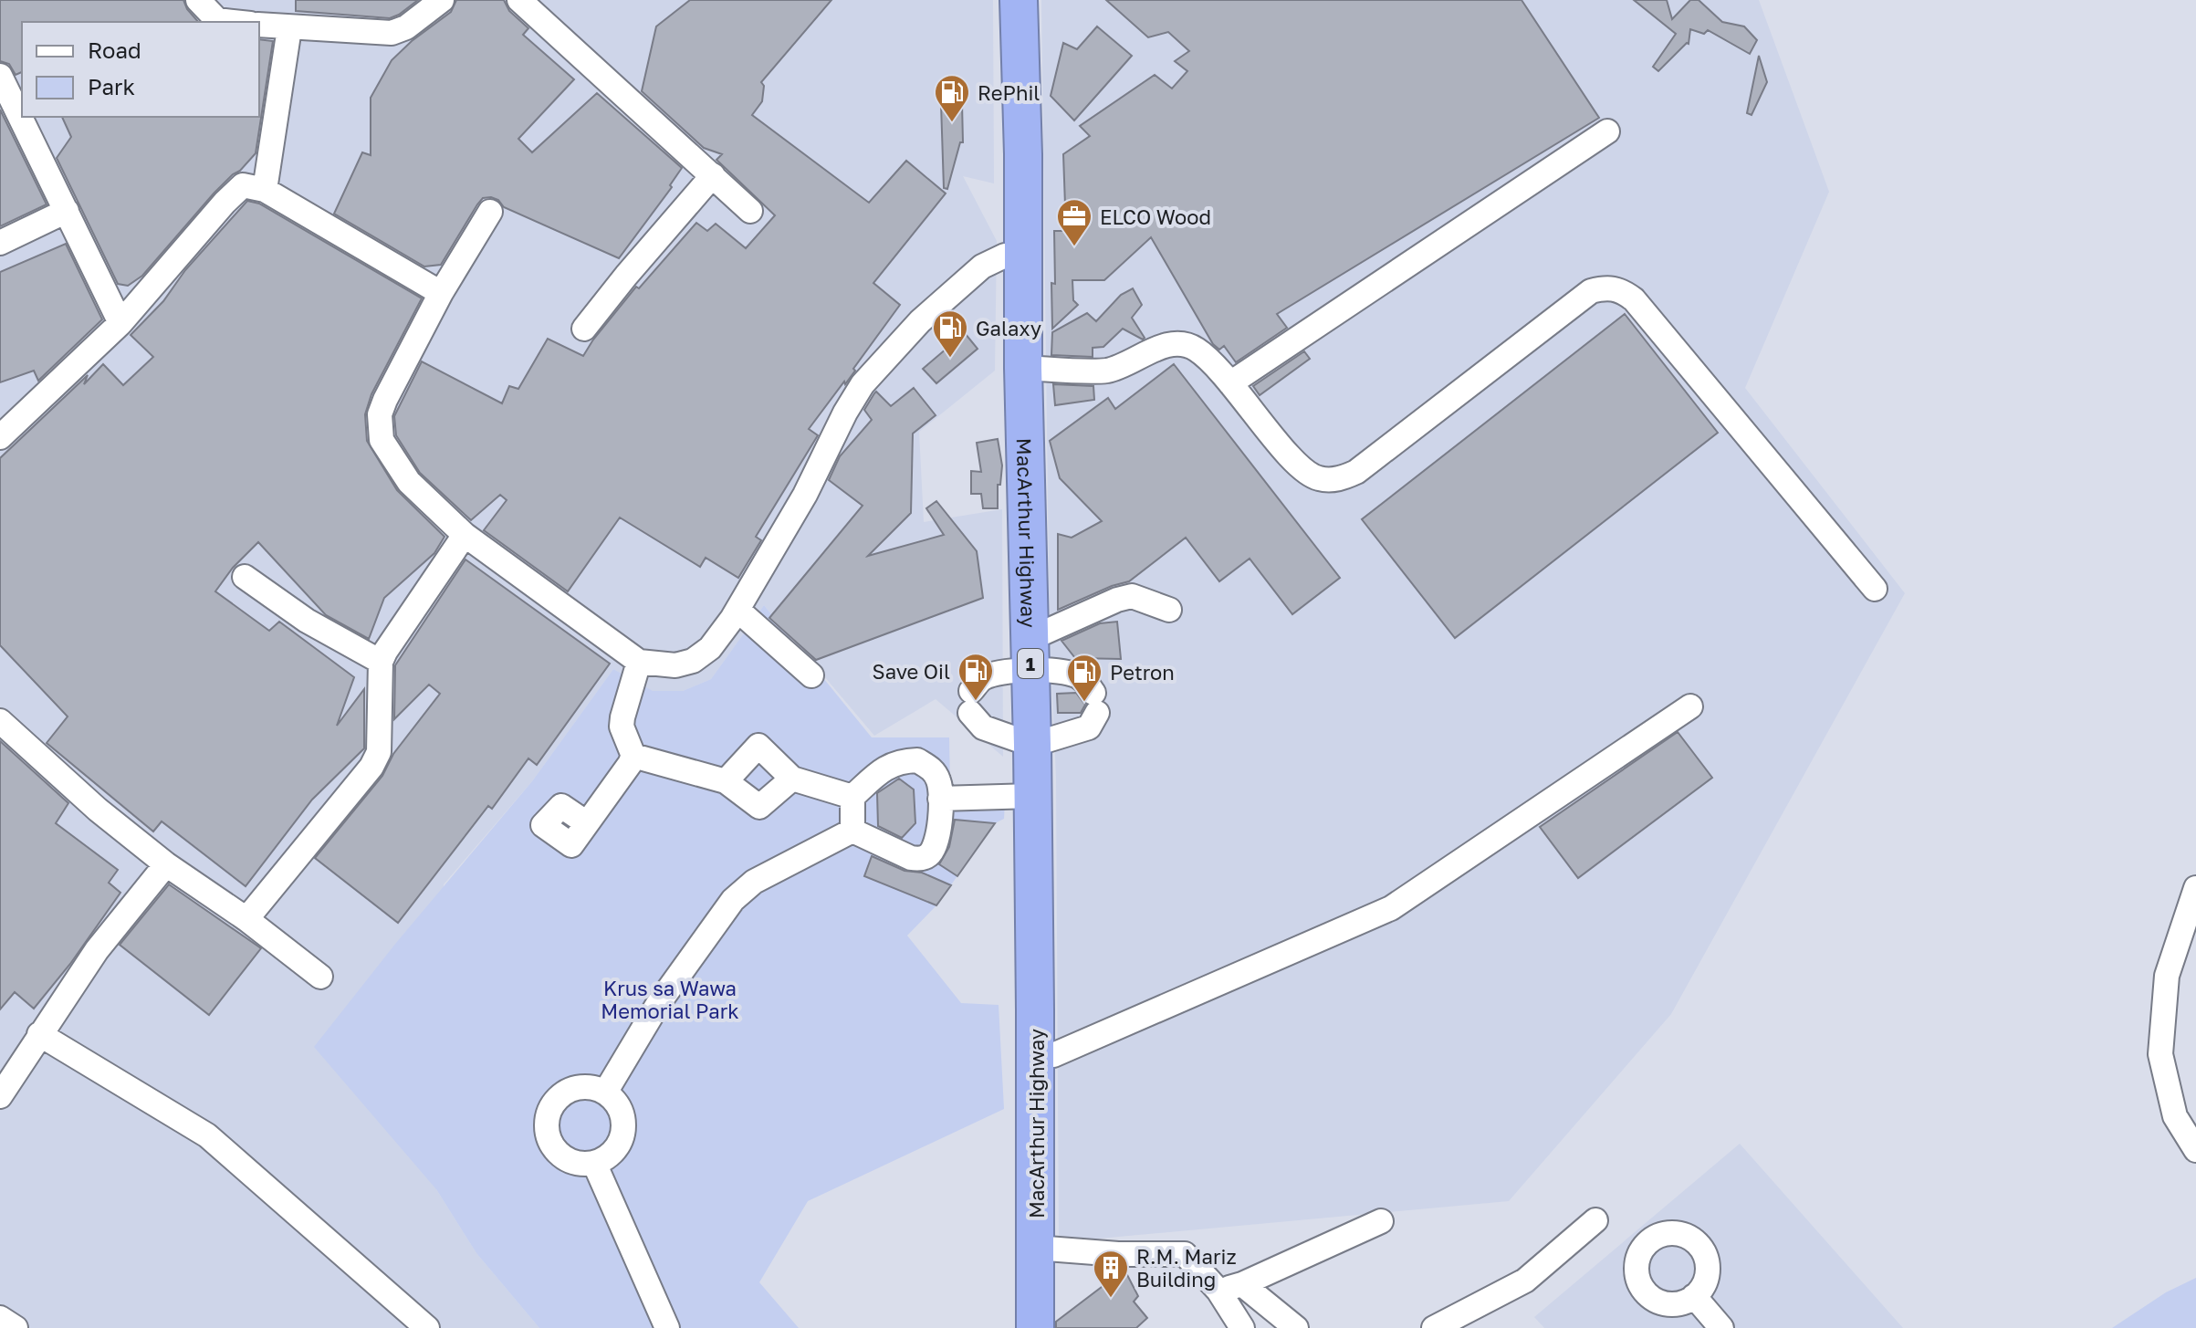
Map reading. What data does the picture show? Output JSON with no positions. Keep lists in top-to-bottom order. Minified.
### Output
{"streets":{"highway":["MacArthur Highway","1"]},"parks":["Krus sa Wawa Memorial Park"],"places":{"fuel station":["RePhil","Galaxy","Save Oil","Petron"],"office":["ELCO Wood"],"building":["R.M. Mariz Building"]},"legend":["Road","Park"]}
